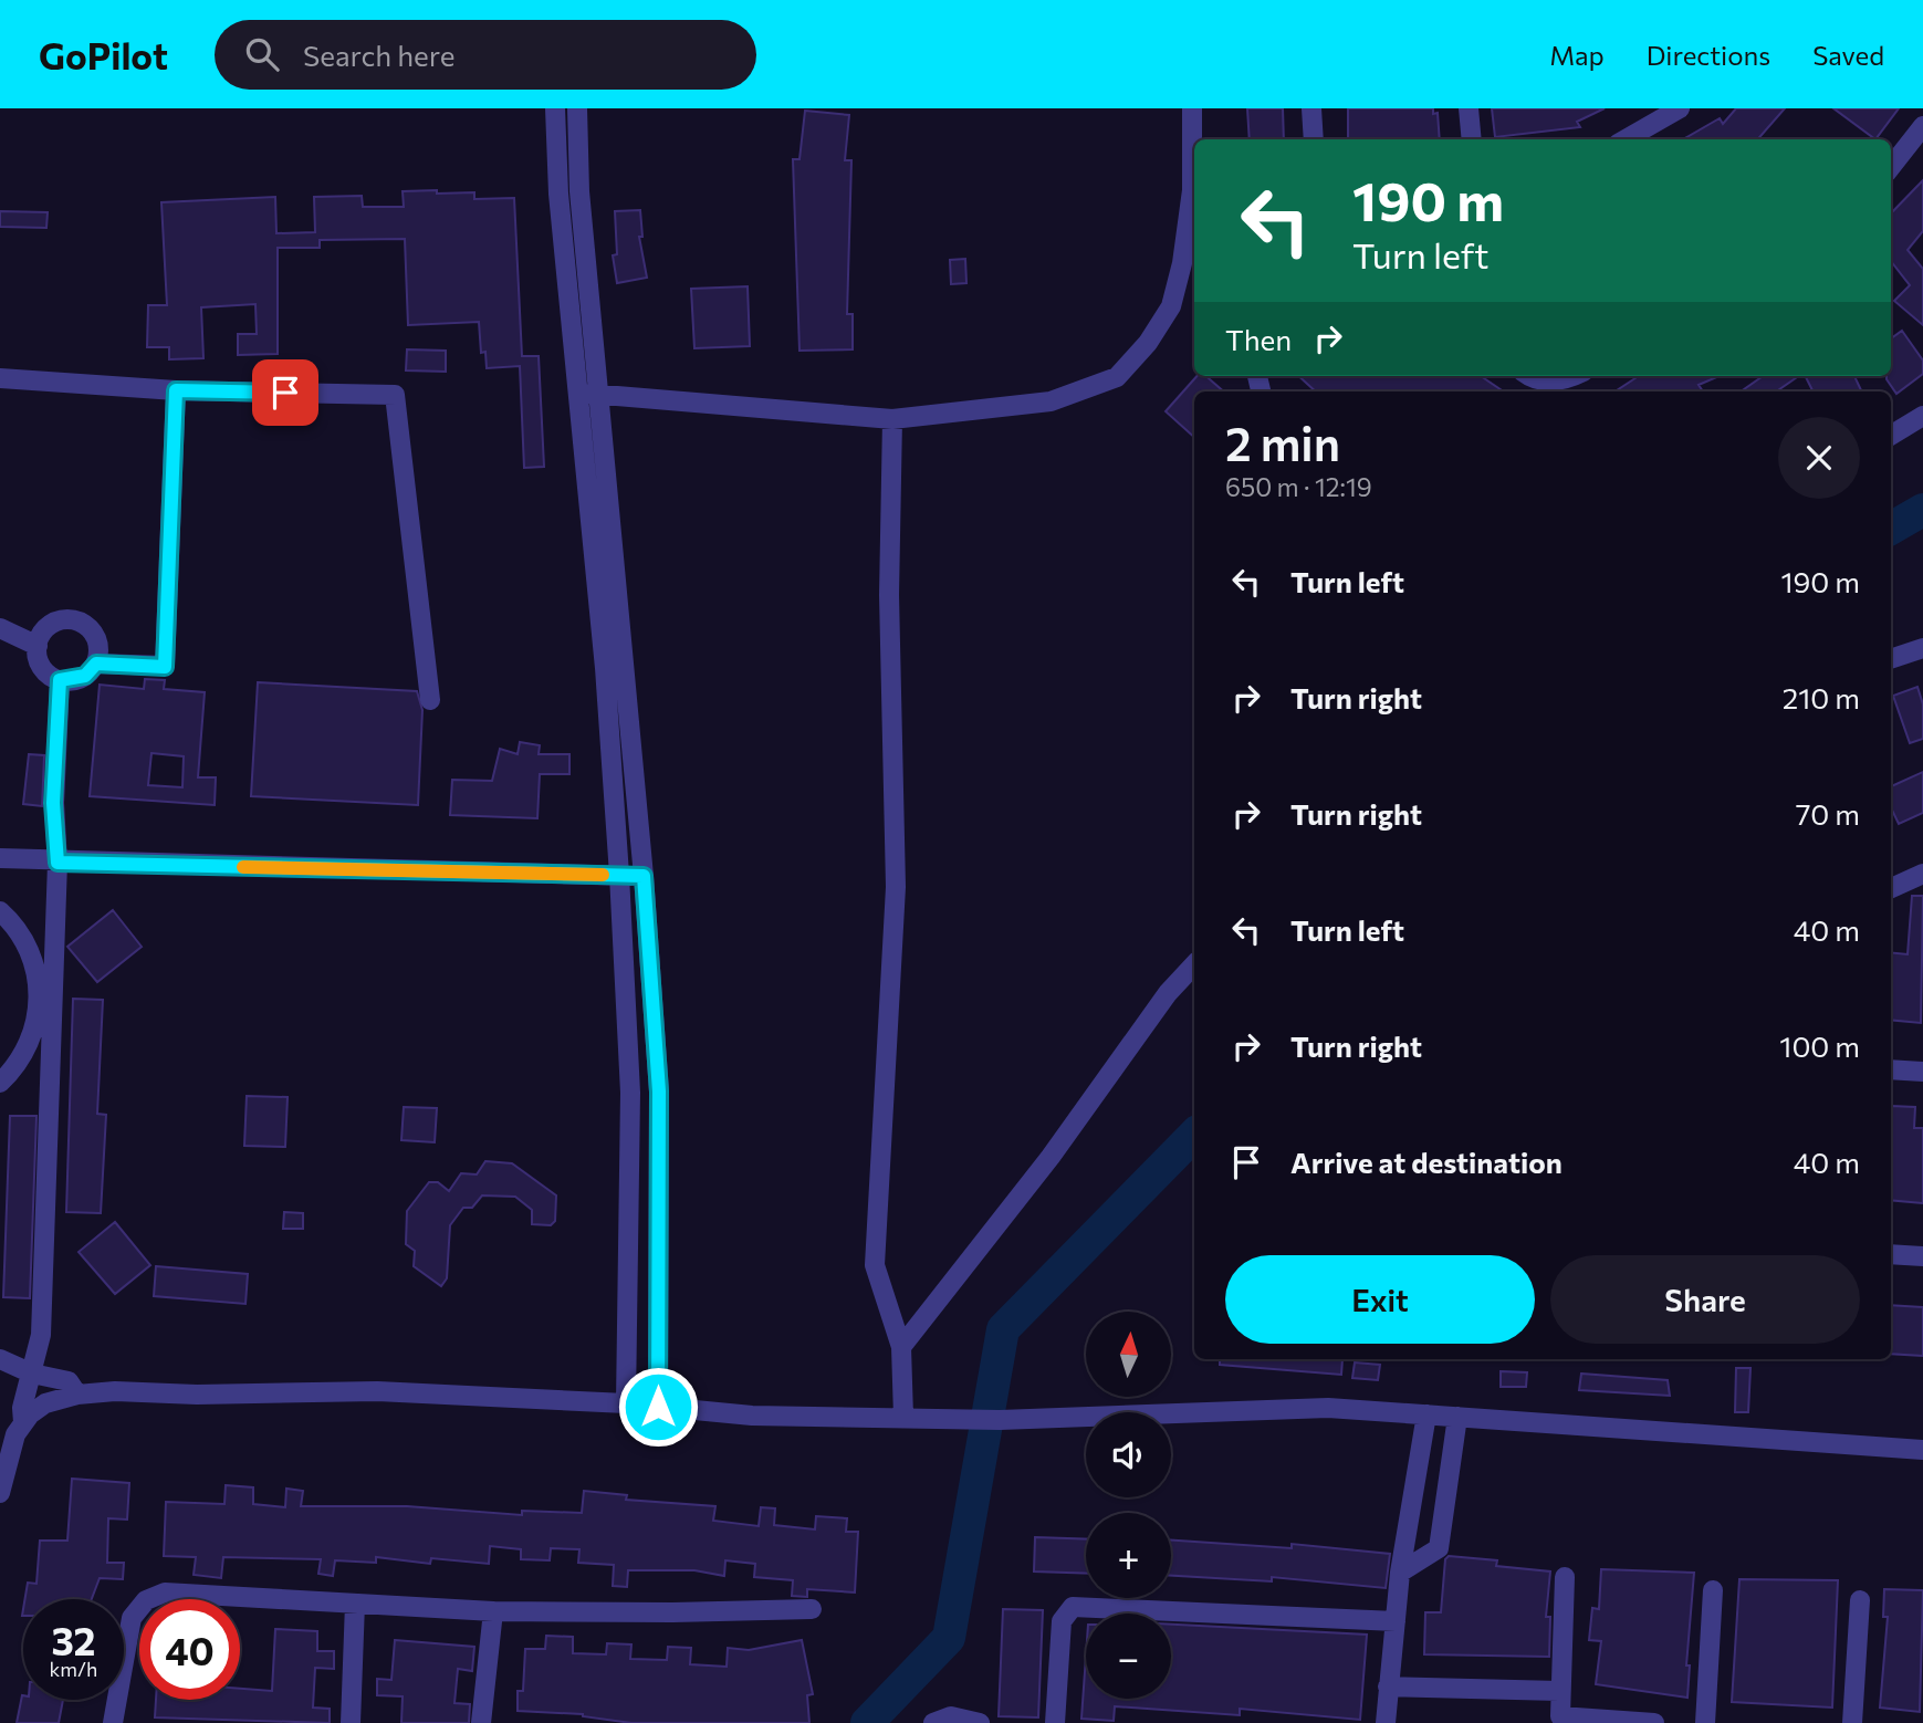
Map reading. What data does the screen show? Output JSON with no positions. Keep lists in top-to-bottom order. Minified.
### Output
{"north":"top","page":{"header":"GoPilot","search":"Search here","nav":["Map","Directions","Saved"],"turn":["190 m","Turn left"],"then":"Then","heading":["2 min","650 m · 12:19"],"list":[{"name":"Turn left","value":"190 m"},{"name":"Turn right","value":"210 m"},{"name":"Turn right","value":"70 m"},{"name":"Turn left","value":"40 m"},{"name":"Turn right","value":"100 m"},{"name":"Arrive at destination","value":"40 m"}],"buttons":["Exit","Share"],"map_buttons":["+","−"],"speed":"32 km/h","limit":"40"}}
